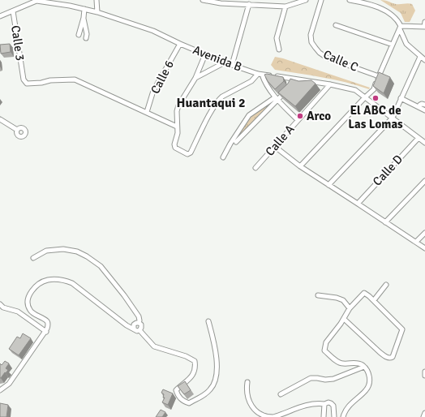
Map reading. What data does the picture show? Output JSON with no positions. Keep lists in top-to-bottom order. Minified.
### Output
{"streets":{"street":["Calle 3","Avenida B","Calle C","Calle 6","Calle A","Calle D"]},"crossings":[["Calle 3","Avenida B"],["Calle 3","Calle 6"],["Avenida B","Calle 6"],["Avenida B","Calle A"],["Avenida B","Calle D"]],"districts":["Huantaqui 2"],"places":["El ABC de Las Lomas","Arco"]}
